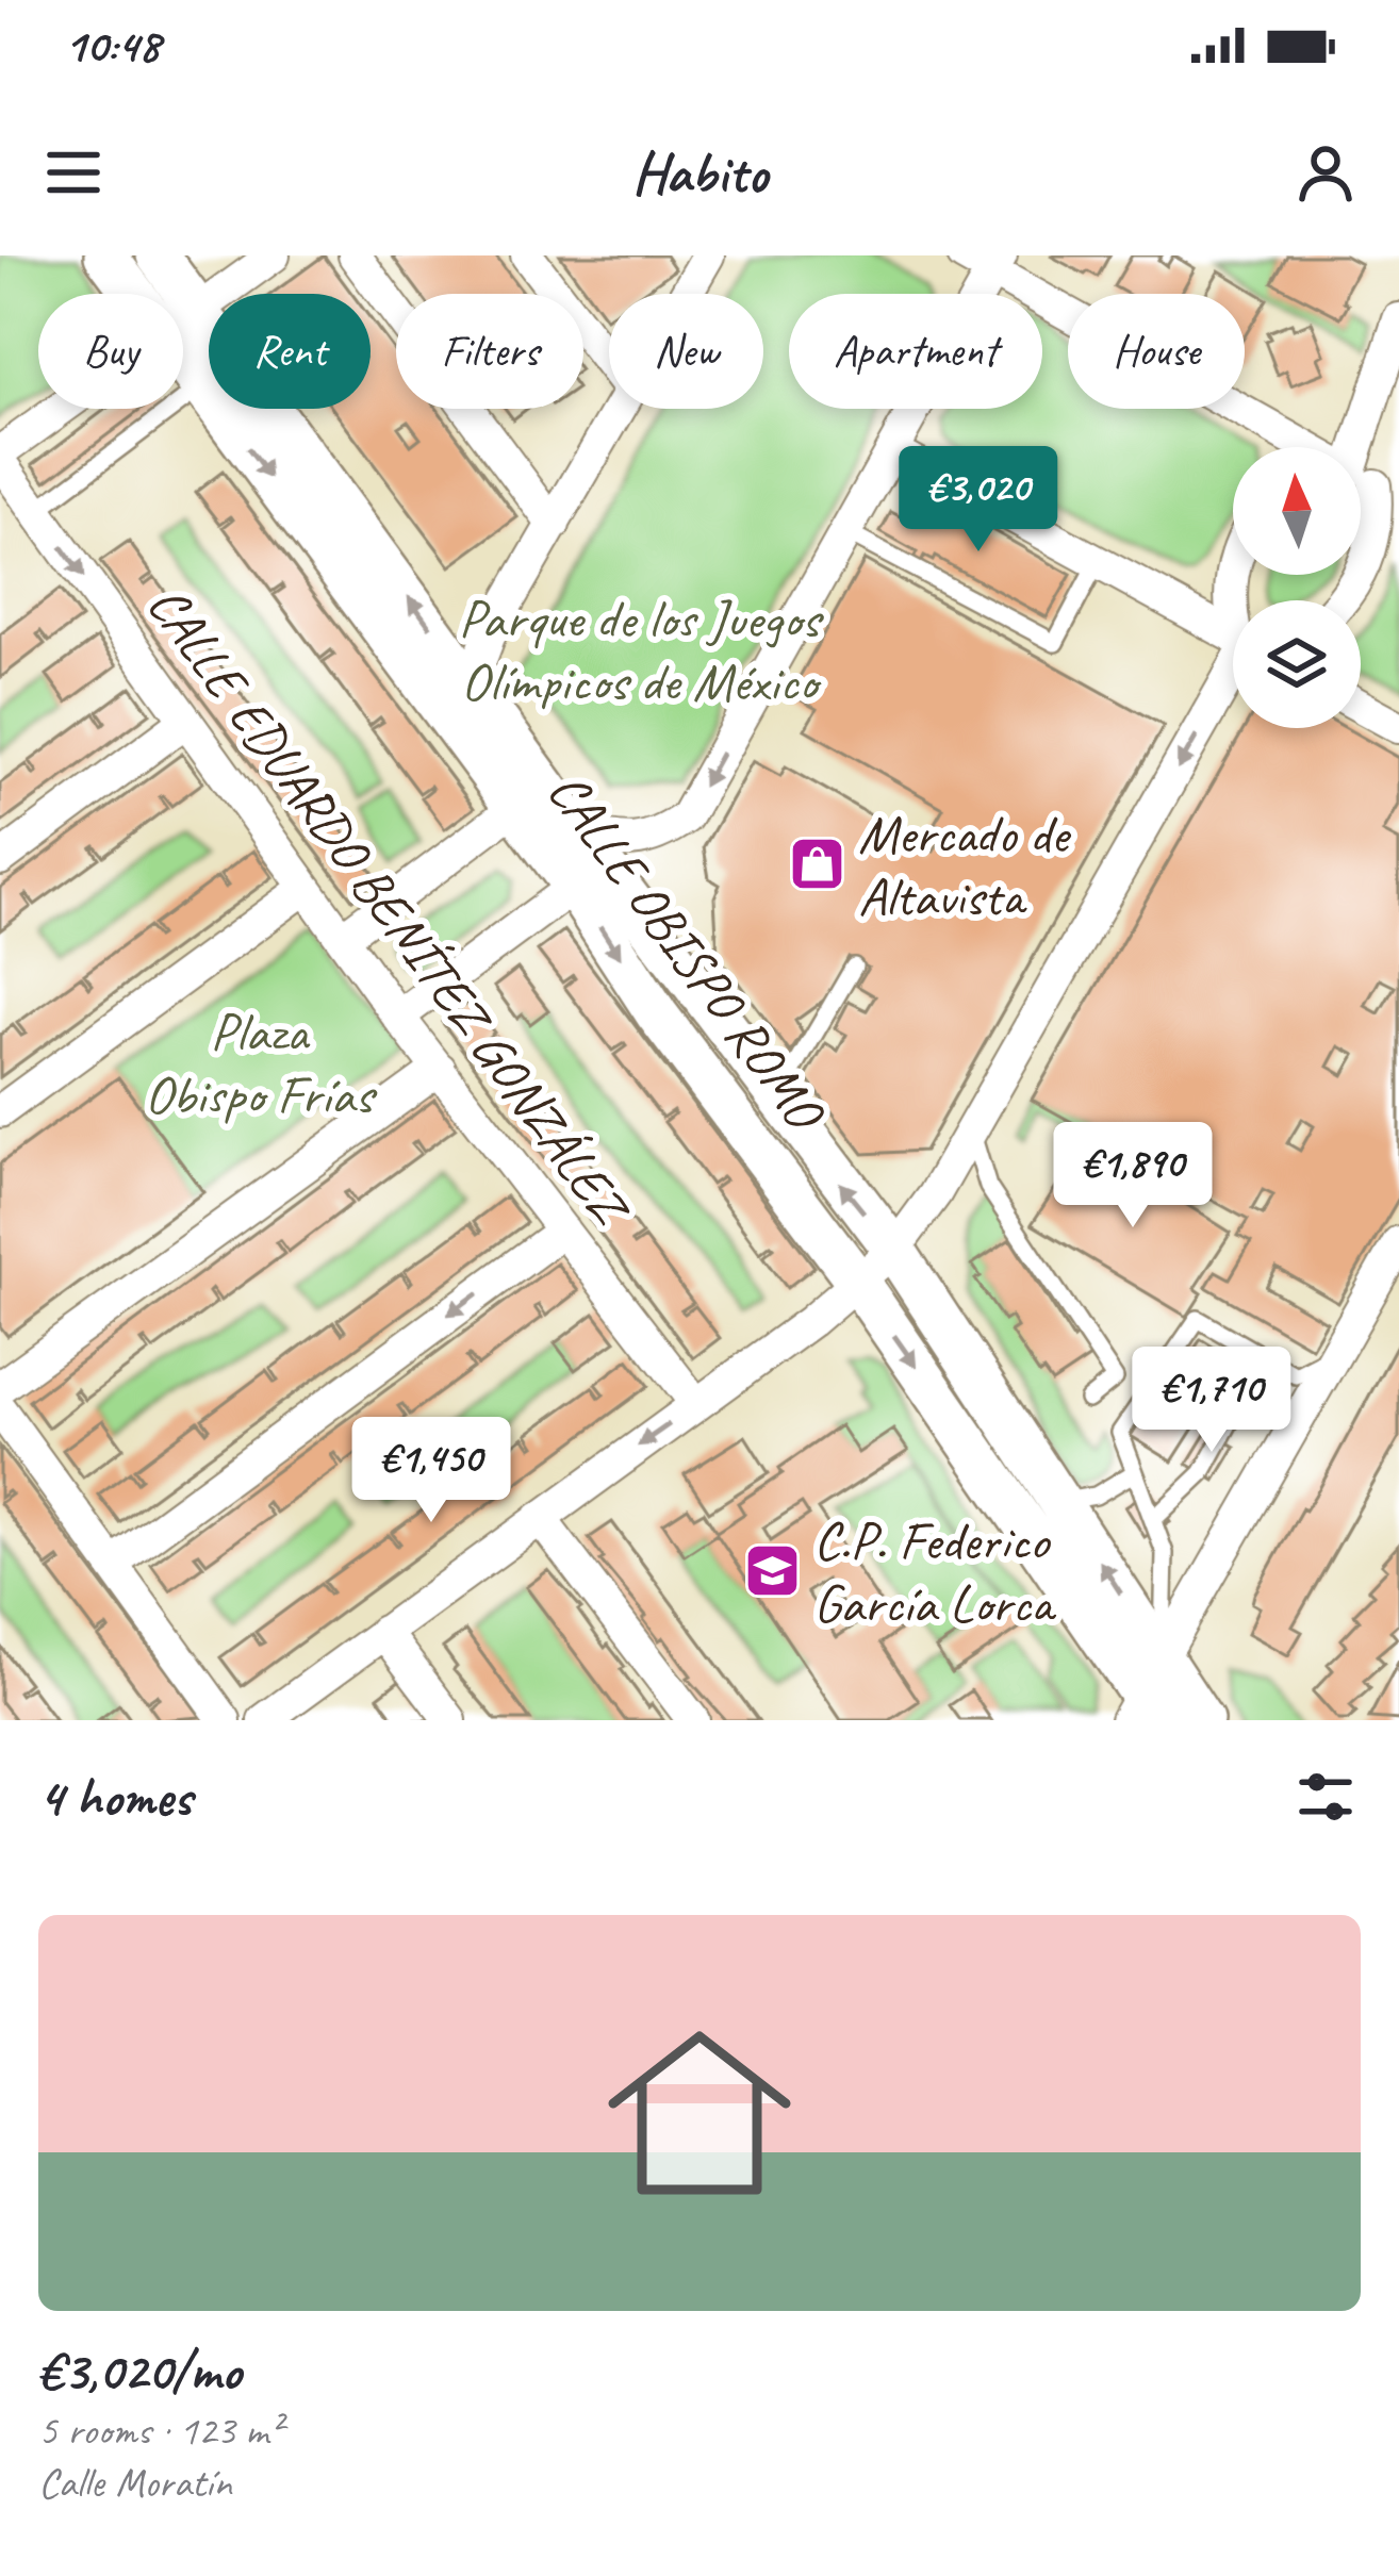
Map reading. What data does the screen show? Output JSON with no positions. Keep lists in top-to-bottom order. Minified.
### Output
{"streets":{"street":["CALLE EDUARDO BENÍTEZ GONZÁLEZ","CALLE OBISPO ROMO"]},"parks":["Parque de los Juegos Olímpicos de México","Plaza Obispo Frías"],"places":{"shop":["Mercado de Altavista"],"school or university":["C.P. Federico García Lorca"]},"north":"top","page":{"status":"10:48","header":"Habito","chip":["Buy","Rent","Filters","New","Apartment","House"],"price":["€3,020","€1,890","€1,710","€1,450"],"heading":"4 homes","list":[{"name":"€3,020/mo","note":"5 rooms · 123 m² · Calle Moratín"}]}}
